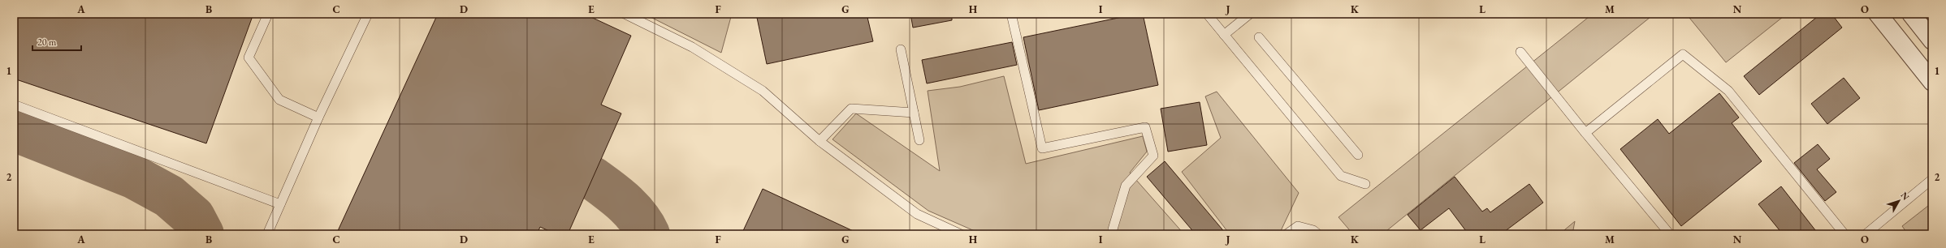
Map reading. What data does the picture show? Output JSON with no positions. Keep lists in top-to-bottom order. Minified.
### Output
{"scale_bar":"20 m","north":"top right","grid":{"columns":["A","B","C","D","E","F","G","H","I","J","K","L","M","N","O"],"rows":["1","2"]}}
